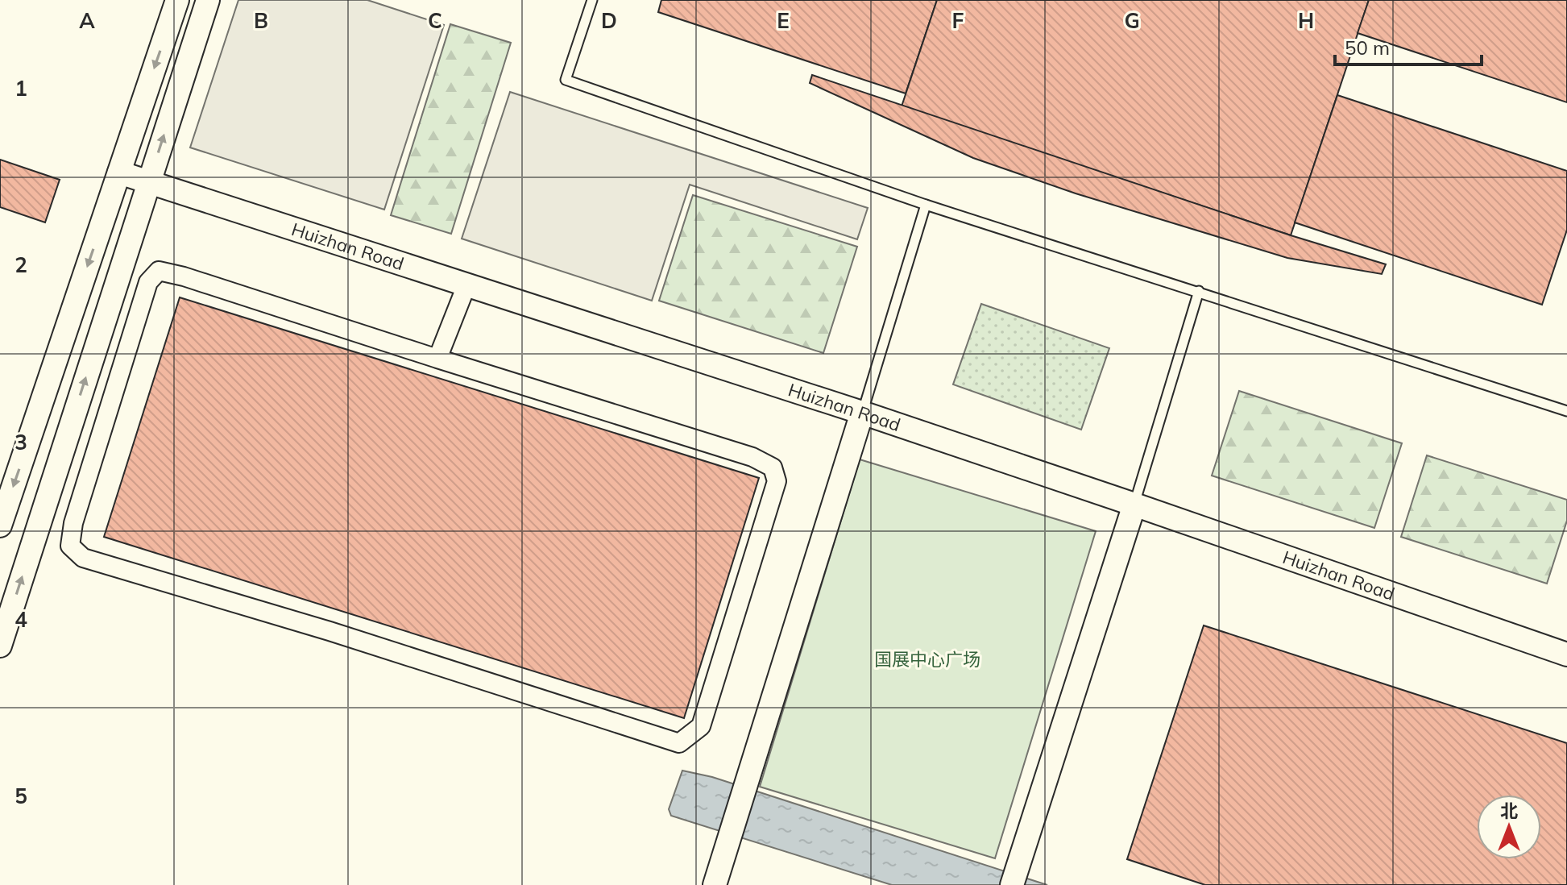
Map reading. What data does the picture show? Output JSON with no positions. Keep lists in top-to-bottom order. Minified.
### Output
{"streets":{"street":["Huizhan Road"]},"parks":["国展中心广场"],"scale_bar":"50 m","north":"top","grid":{"columns":["A","B","C","D","E","F","G","H"],"rows":["1","2","3","4","5"]}}
